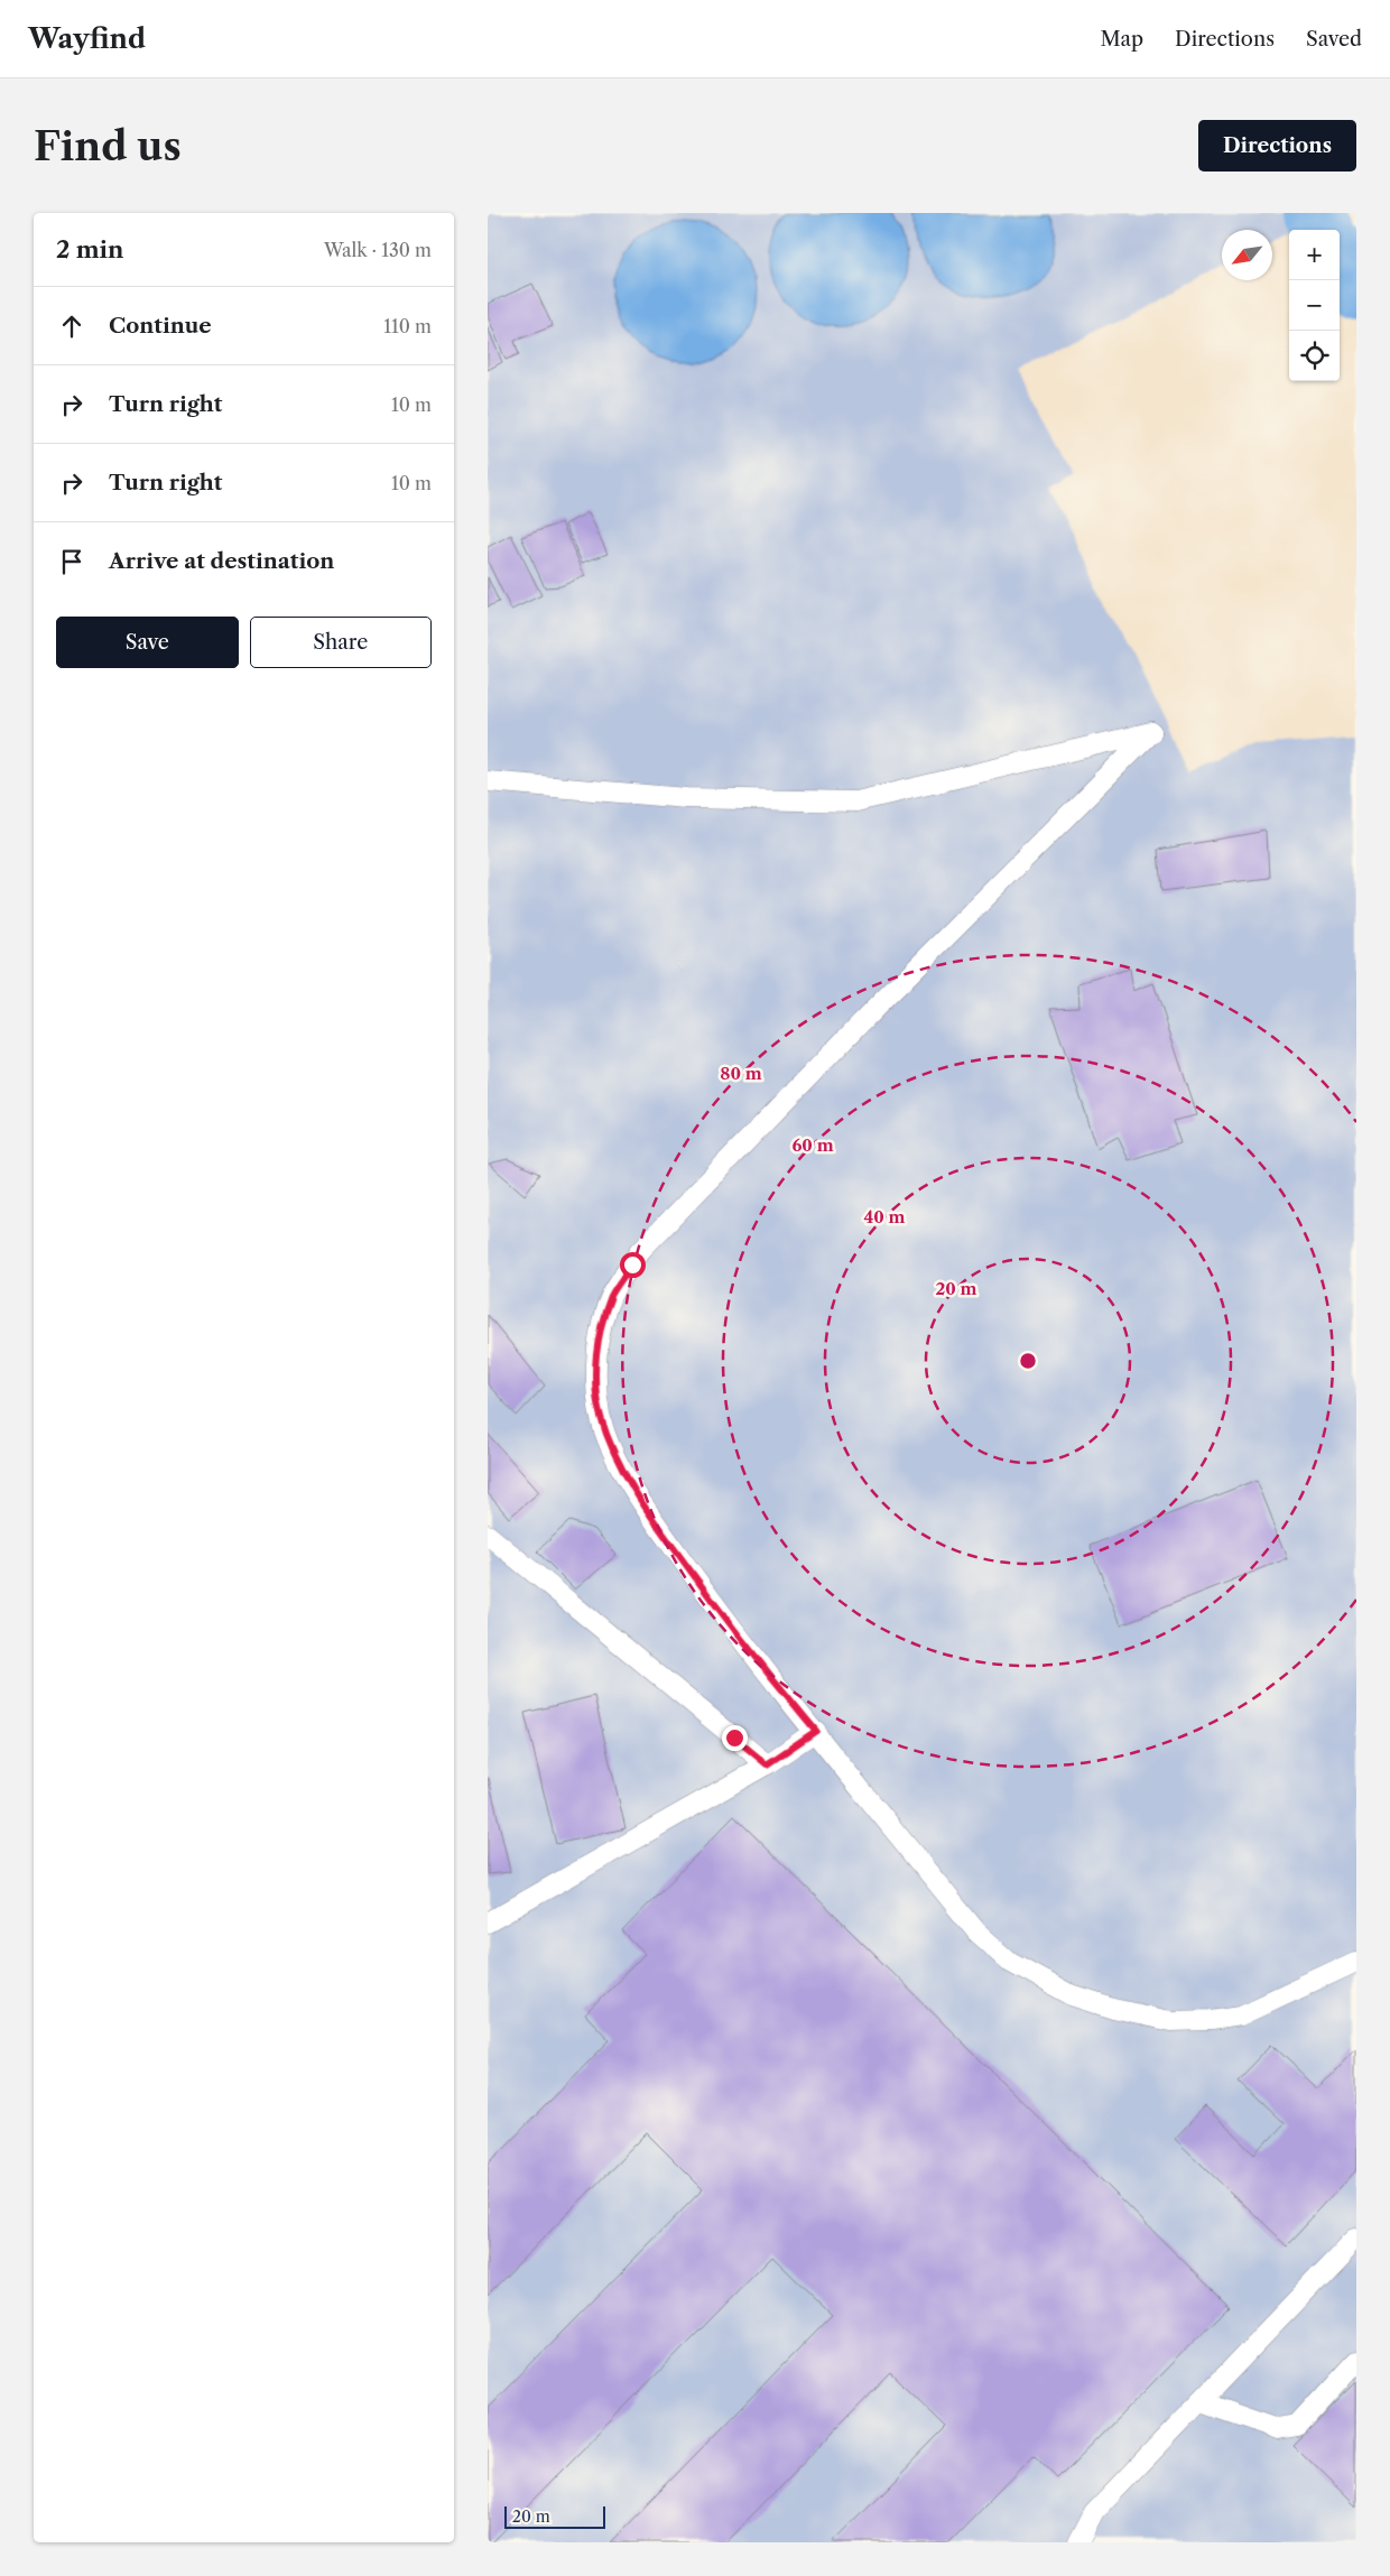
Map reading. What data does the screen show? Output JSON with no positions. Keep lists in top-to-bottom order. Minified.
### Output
{"scale_bar":"20 m","north":"bottom left","page":{"header":"Wayfind","nav":["Map","Directions","Saved"],"buttons":["Directions",["Save","Share"]],"title":"Find us","heading":["2 min","Walk · 130 m"],"map_buttons":["+","−"],"list":[["Continue","110 m"],["Turn right","10 m"],["Turn right","10 m"],"Arrive at destination"],"scale":"20 m"},"rings":["80 m","60 m","40 m","20 m"]}
